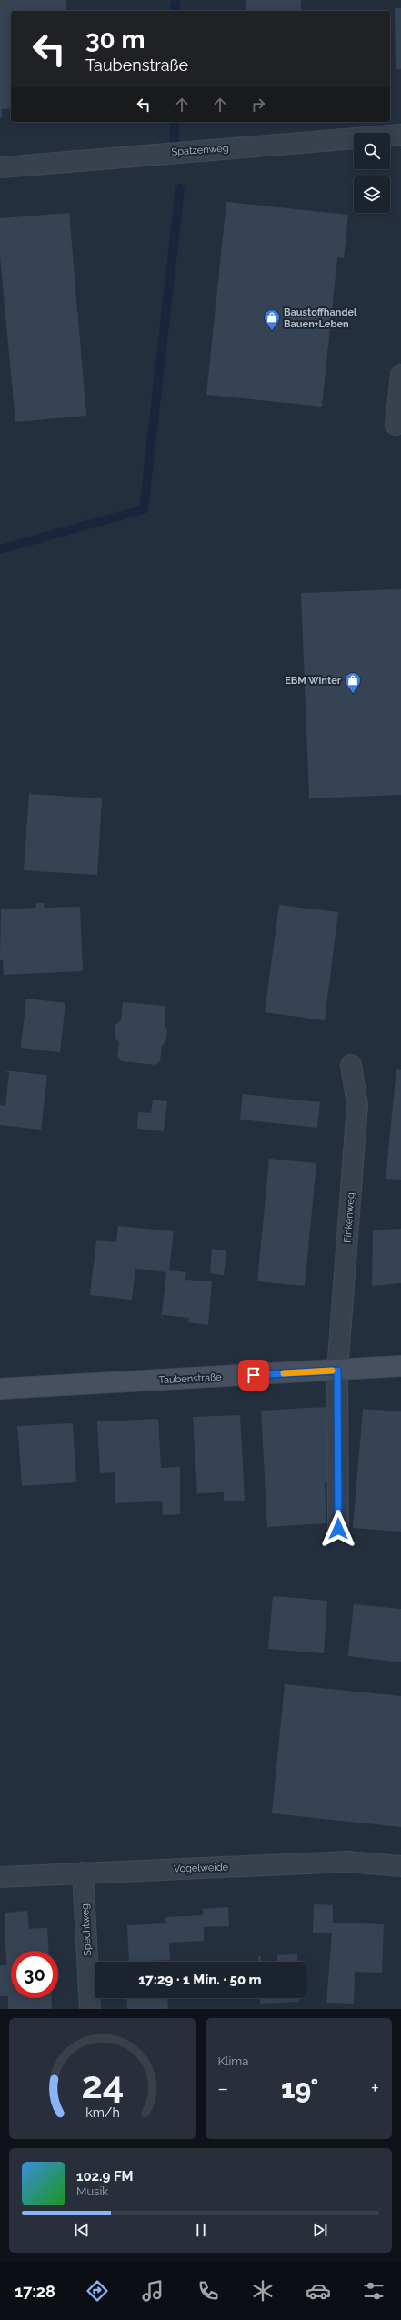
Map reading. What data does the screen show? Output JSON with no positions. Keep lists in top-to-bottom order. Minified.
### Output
{"streets":{"street":["Spatzenweg","Finkenweg","Taubenstraße","Vogelweide","Spechtweg"]},"crossings":[["Finkenweg","Taubenstraße"],["Vogelweide","Spechtweg"]],"places":{"shop":["Baustoffhandel Bauen+Leben","EBM Winter"]},"page":{"turn":["30 m","Taubenstraße"],"limit":"30","trip":"17:29 · 1 Min. · 50 m","tile":"Klima","heat":["−","19°","+"],"song":["102.9 FM","Musik"],"tabs":"17:28","gauge":["24","km/h"]}}
